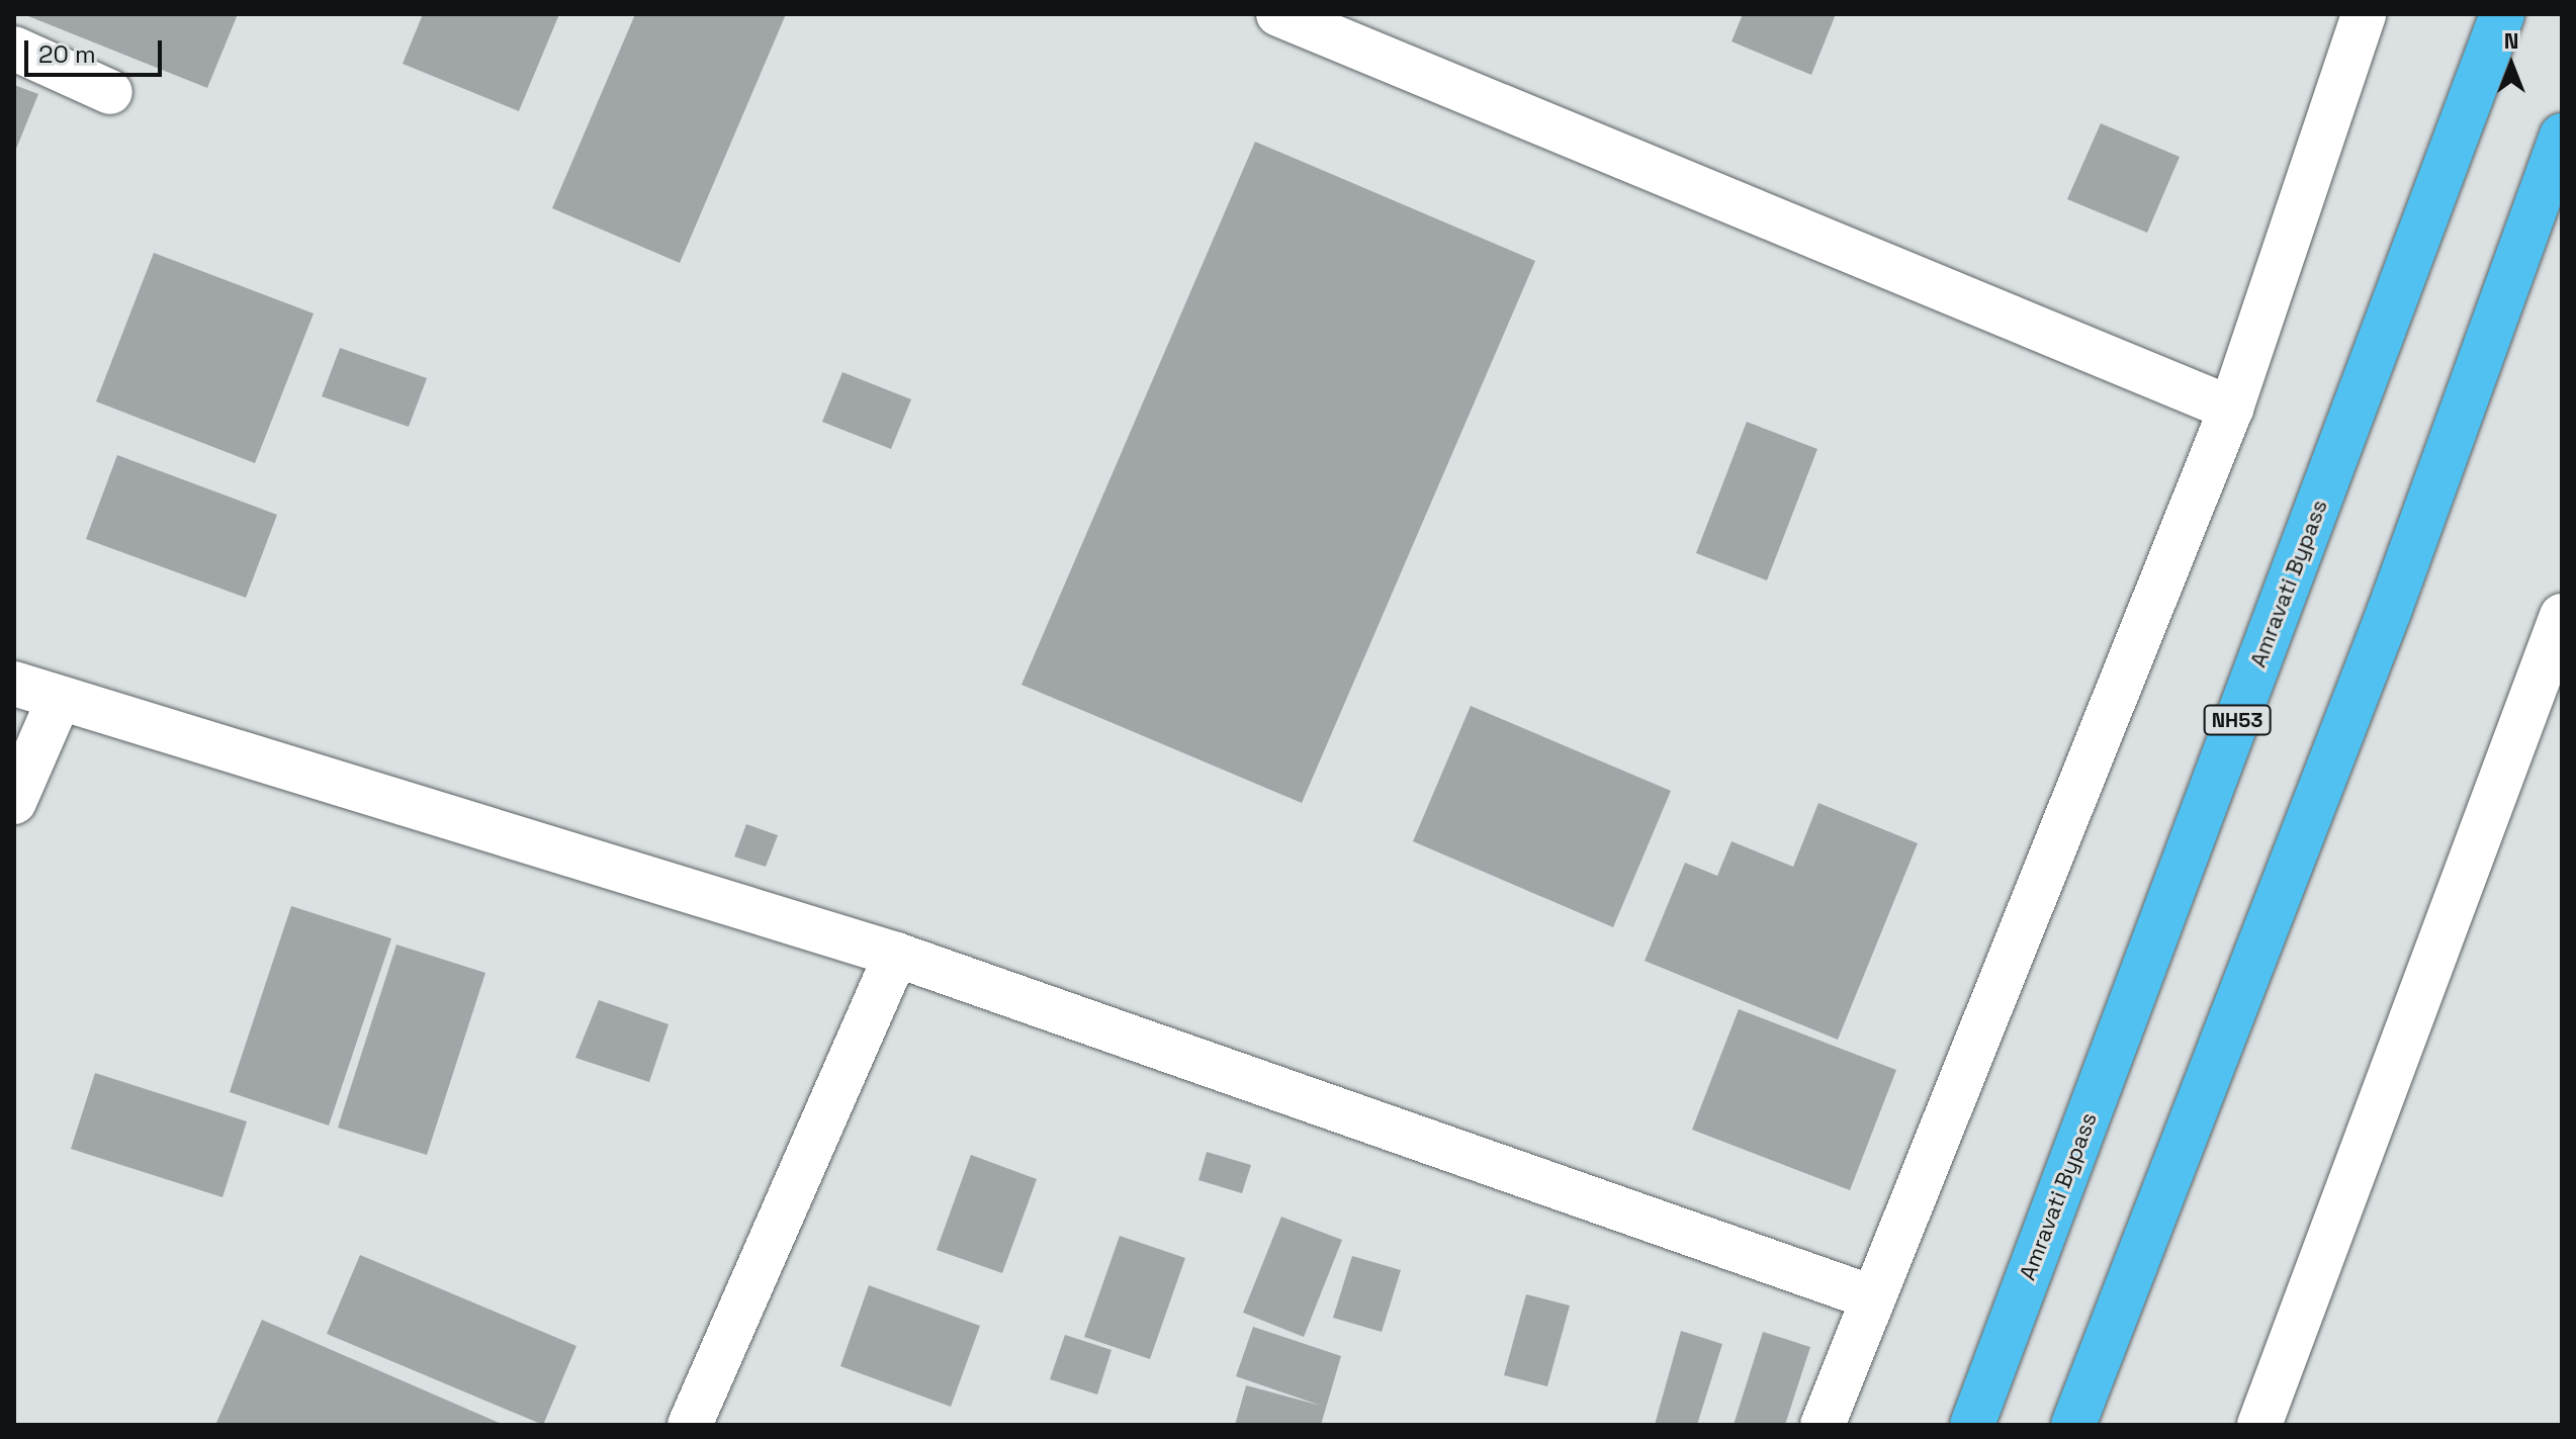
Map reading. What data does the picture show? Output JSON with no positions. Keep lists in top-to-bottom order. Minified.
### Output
{"streets":{"highway":["Amravati Bypass","NH53"]},"scale_bar":"20 m","north":"top"}
